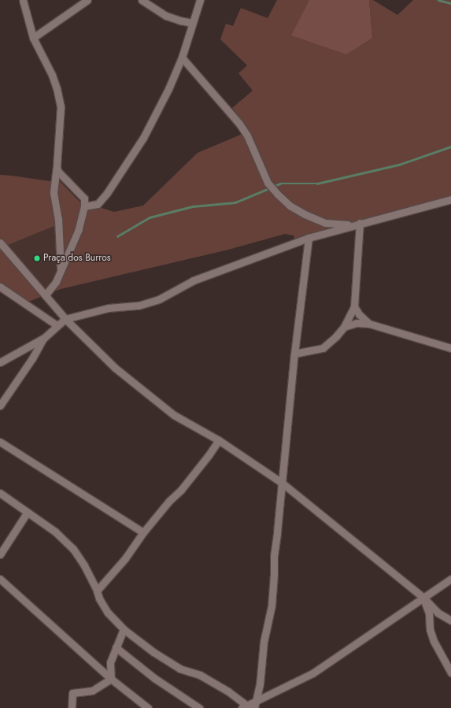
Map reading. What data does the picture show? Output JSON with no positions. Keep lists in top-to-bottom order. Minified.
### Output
{"places":["Praça dos Burros"]}
